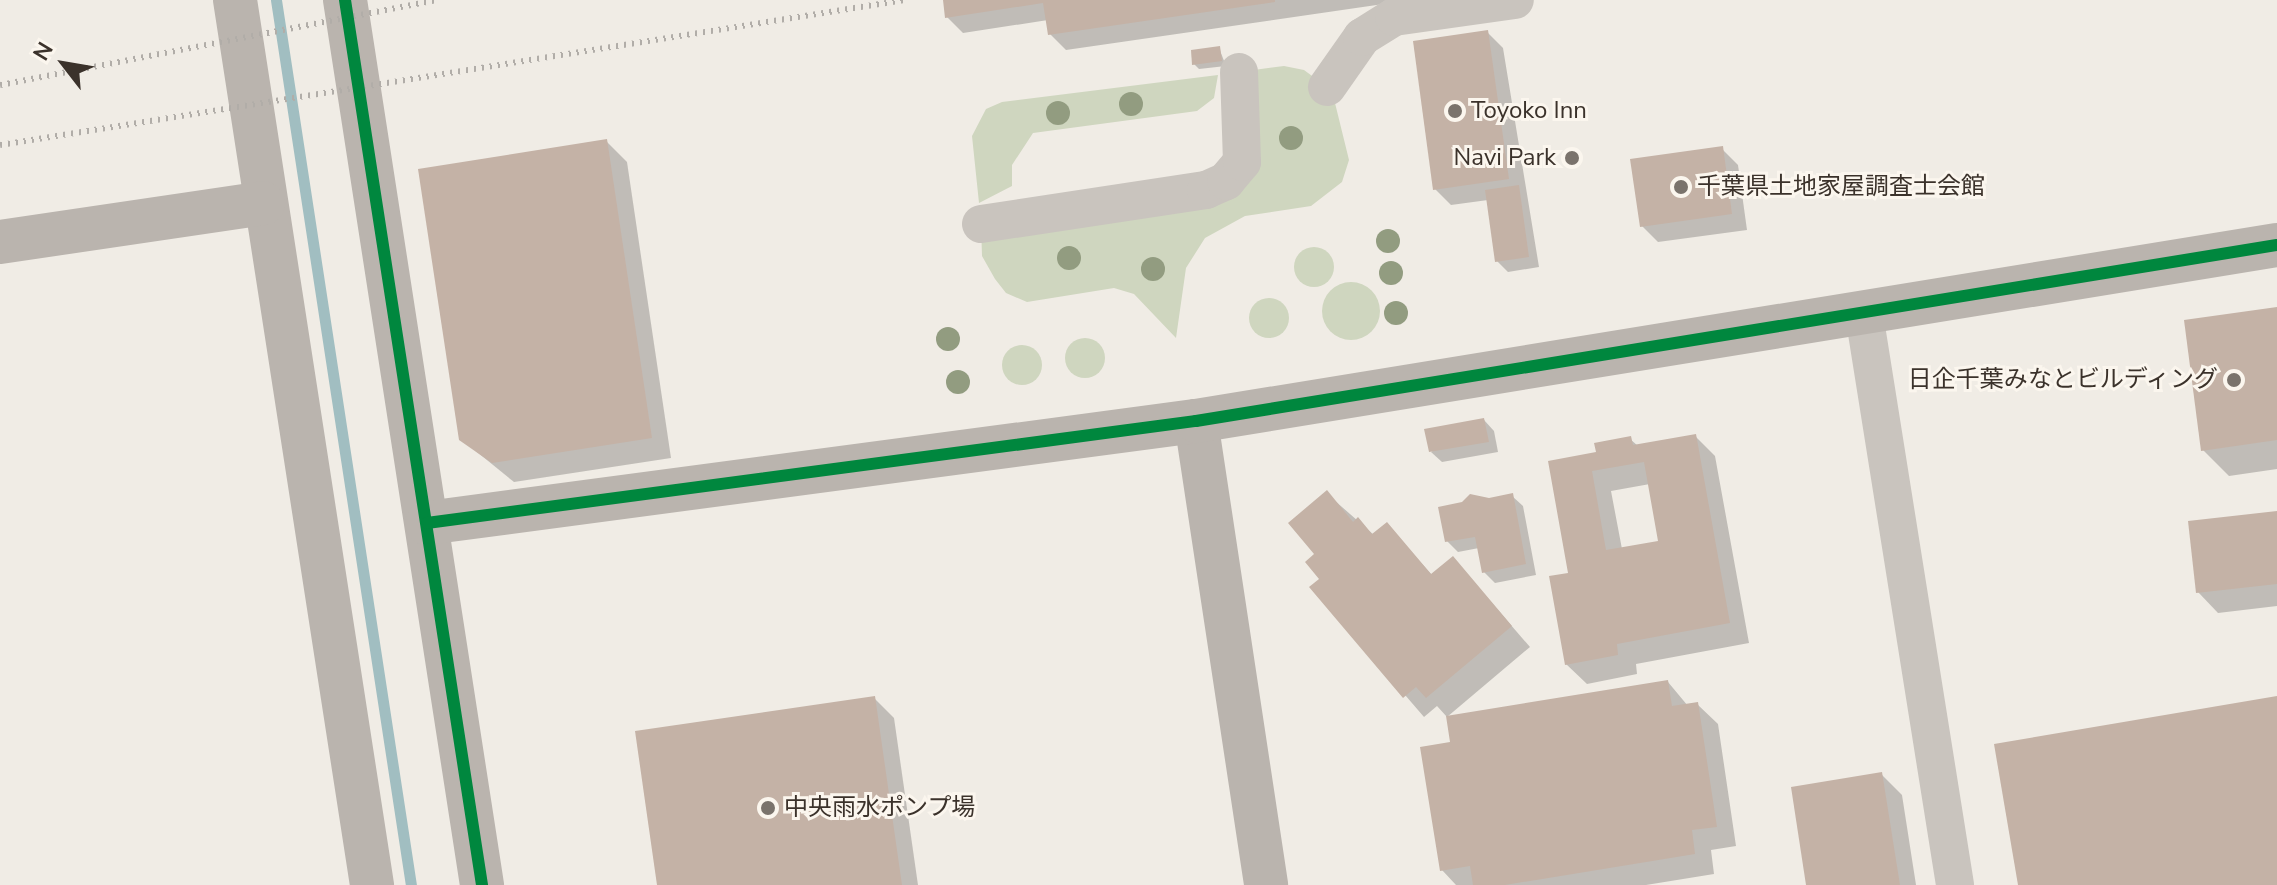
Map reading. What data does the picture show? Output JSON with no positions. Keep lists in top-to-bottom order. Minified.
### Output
{"places":["Toyoko Inn","Navi Park","千葉県土地家屋調査士会館","日企千葉みなとビルディング","中央雨水ポンプ場"],"north":"top left"}
